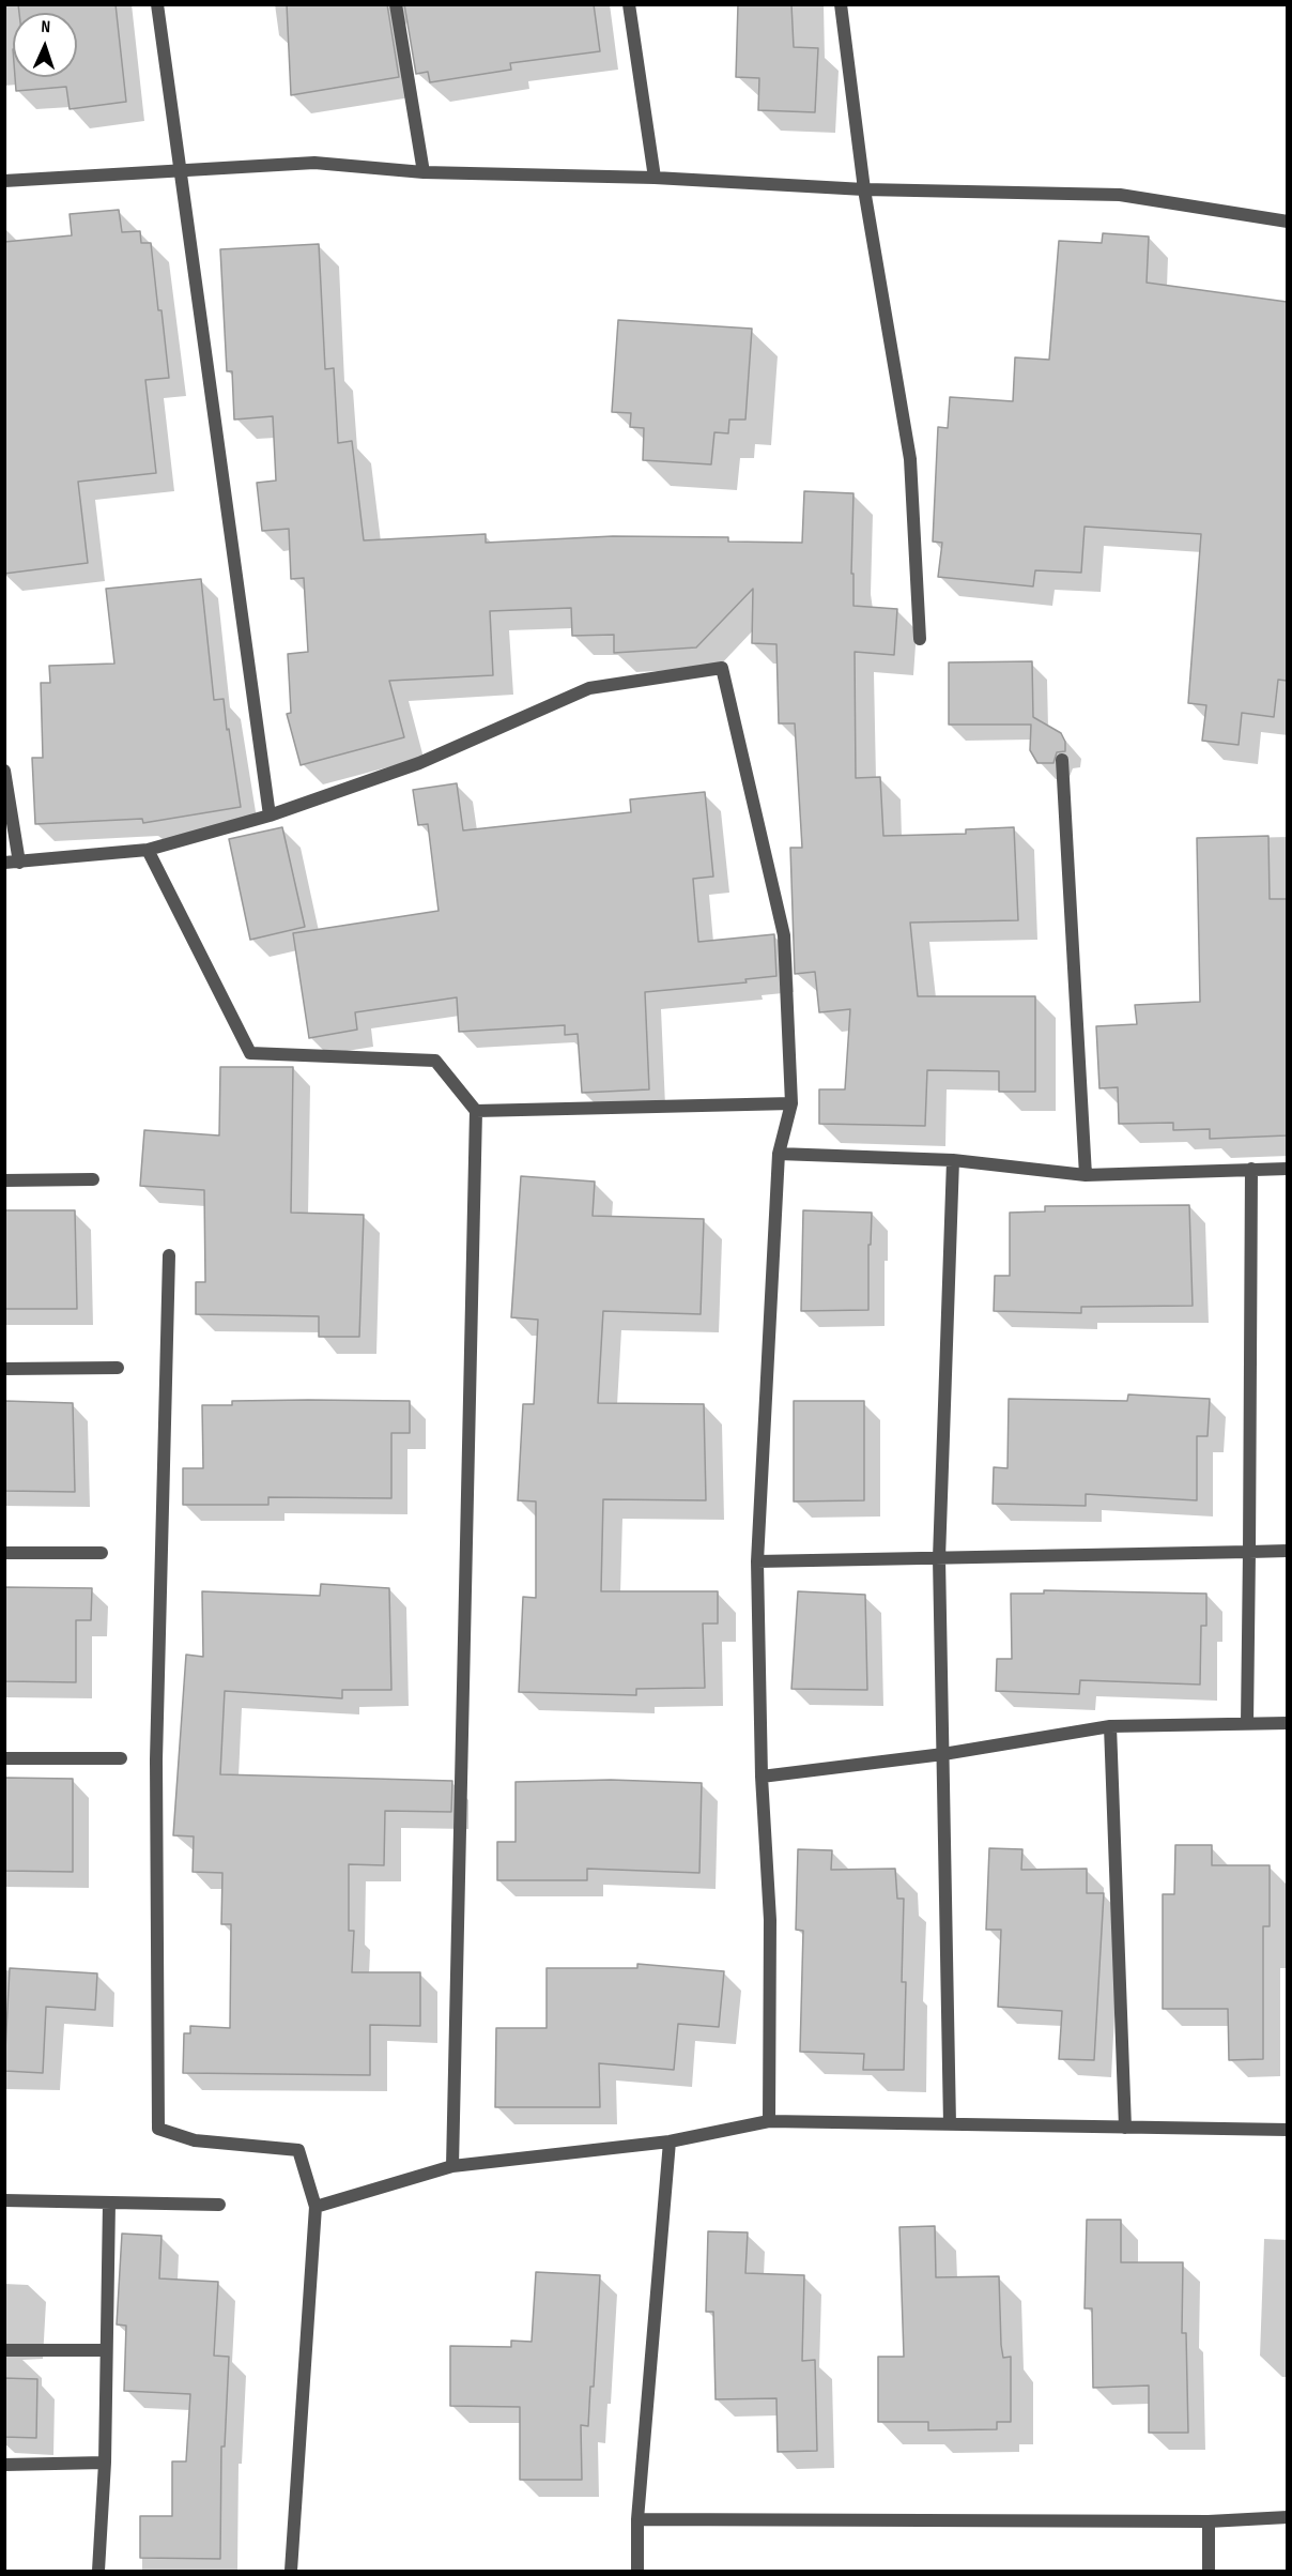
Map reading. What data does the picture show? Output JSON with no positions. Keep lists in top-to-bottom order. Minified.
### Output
{"north":"top"}
